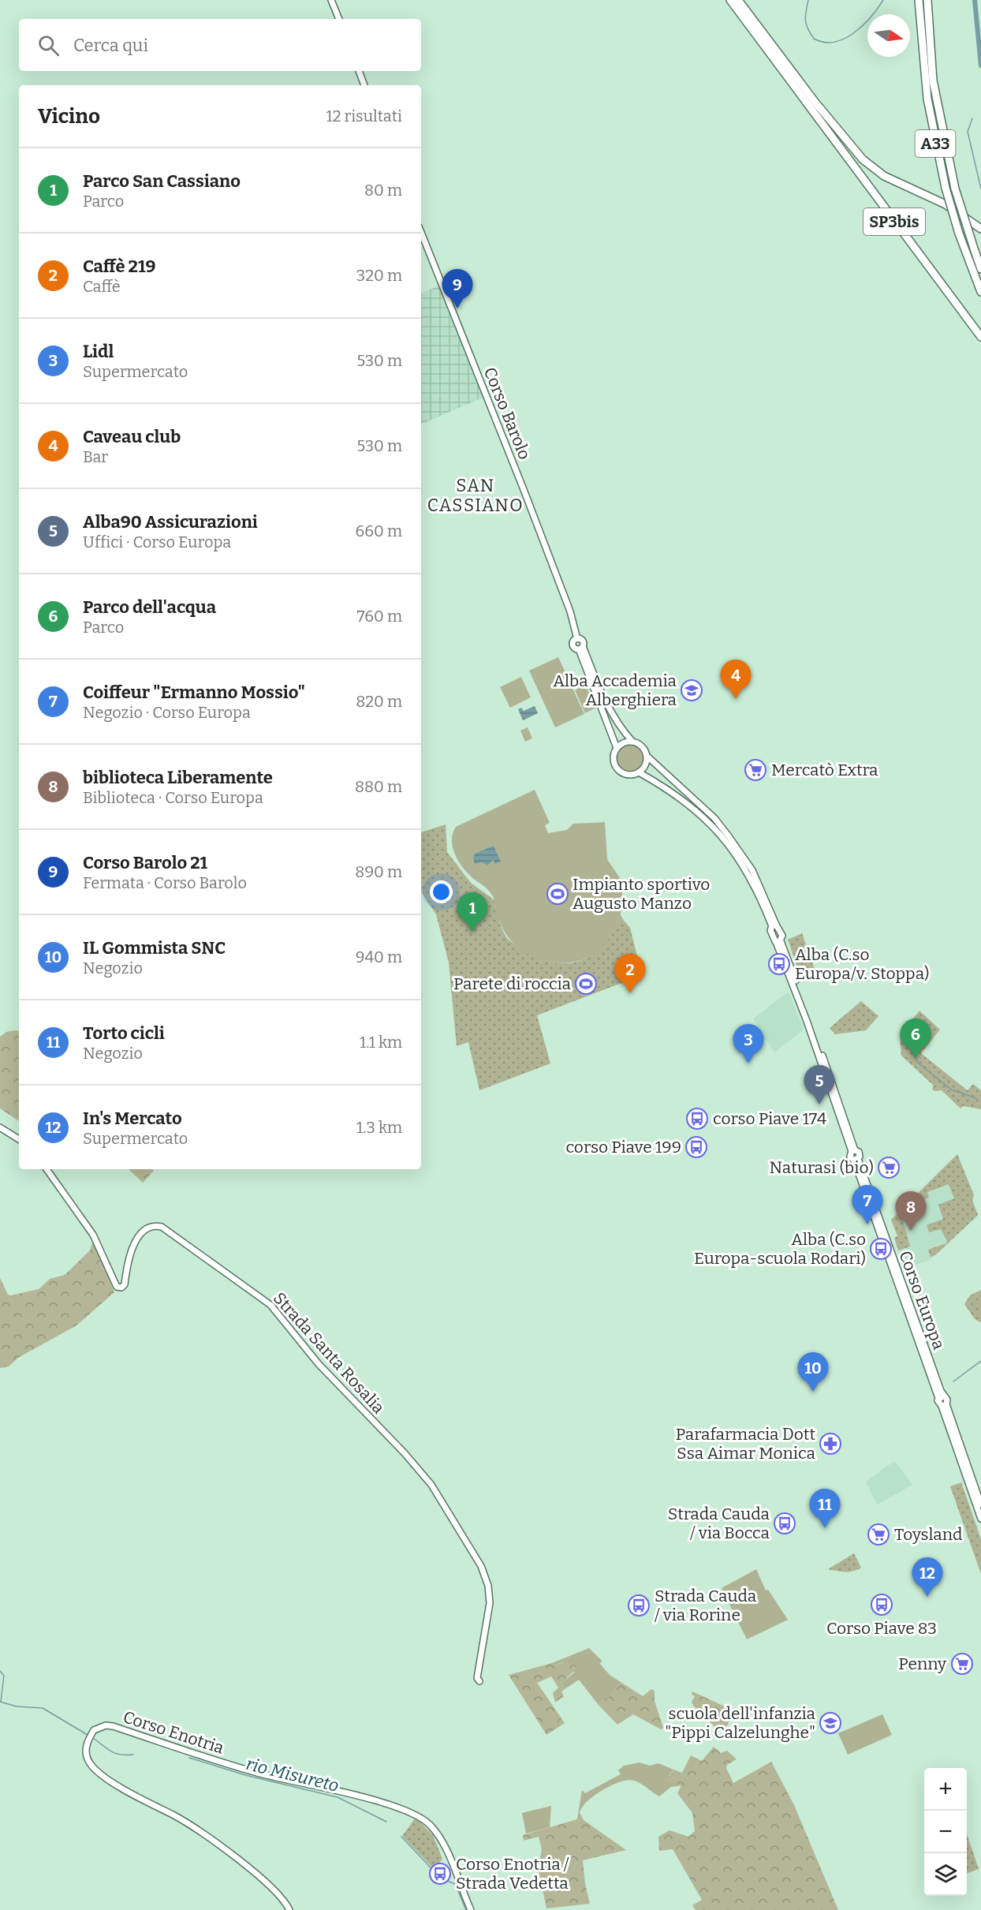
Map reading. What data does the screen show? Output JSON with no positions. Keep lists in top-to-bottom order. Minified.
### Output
{"streets":{"highway":["A33","SP3bis"],"main road":["Corso Barolo","Corso Europa","Strada Santa Rosalia","Corso Enotria"]},"districts":["SAN CASSIANO"],"water":["rio Misureto"],"places":{"school or university":["Alba Accademia Alberghiera","scuola dell'infanzia \"Pippi Calzelunghe\""],"supermarket":["Mercatò Extra","Naturasi (bio)","Toysland","Penny"],"sports":["Impianto sportivo Augusto Manzo","Parete di roccia"],"bus stop":["Alba (C.so Europa/v. Stoppa)","corso Piave 174","corso Piave 199","Alba (C.so Europa-scuola Rodari)","Strada Cauda / via Bocca","Corso Piave 83","Strada Cauda / via Rorine","Corso Enotria / Strada Vedetta"],"pharmacy":["Parafarmacia Dott Ssa Aimar Monica"]},"north":"right","page":{"search":"Cerca qui","heading":["Vicino","12 risultati"],"list":[{"mark":"1","name":"Parco San Cassiano","note":"Parco","value":"80 m"},{"mark":"2","name":"Caffè 219","note":"Caffè","value":"320 m"},{"mark":"3","name":"Lidl","note":"Supermercato","value":"530 m"},{"mark":"4","name":"Caveau club","note":"Bar","value":"530 m"},{"mark":"5","name":"Alba90 Assicurazioni","note":"Uffici · Corso Europa","value":"660 m"},{"mark":"6","name":"Parco dell'acqua","note":"Parco","value":"760 m"},{"mark":"7","name":"Coiffeur \"Ermanno Mossio\"","note":"Negozio · Corso Europa","value":"820 m"},{"mark":"8","name":"biblioteca Liberamente","note":"Biblioteca · Corso Europa","value":"880 m"},{"mark":"9","name":"Corso Barolo 21","note":"Fermata · Corso Barolo","value":"890 m"},{"mark":"10","name":"IL Gommista SNC","note":"Negozio","value":"940 m"},{"mark":"11","name":"Torto cicli","note":"Negozio","value":"1.1 km"},{"mark":"12","name":"In's Mercato","note":"Supermercato","value":"1.3 km"}],"pins":["9","4","1","2","6","3","5","7","8","10","11","12"],"map_buttons":["+","−"]}}
